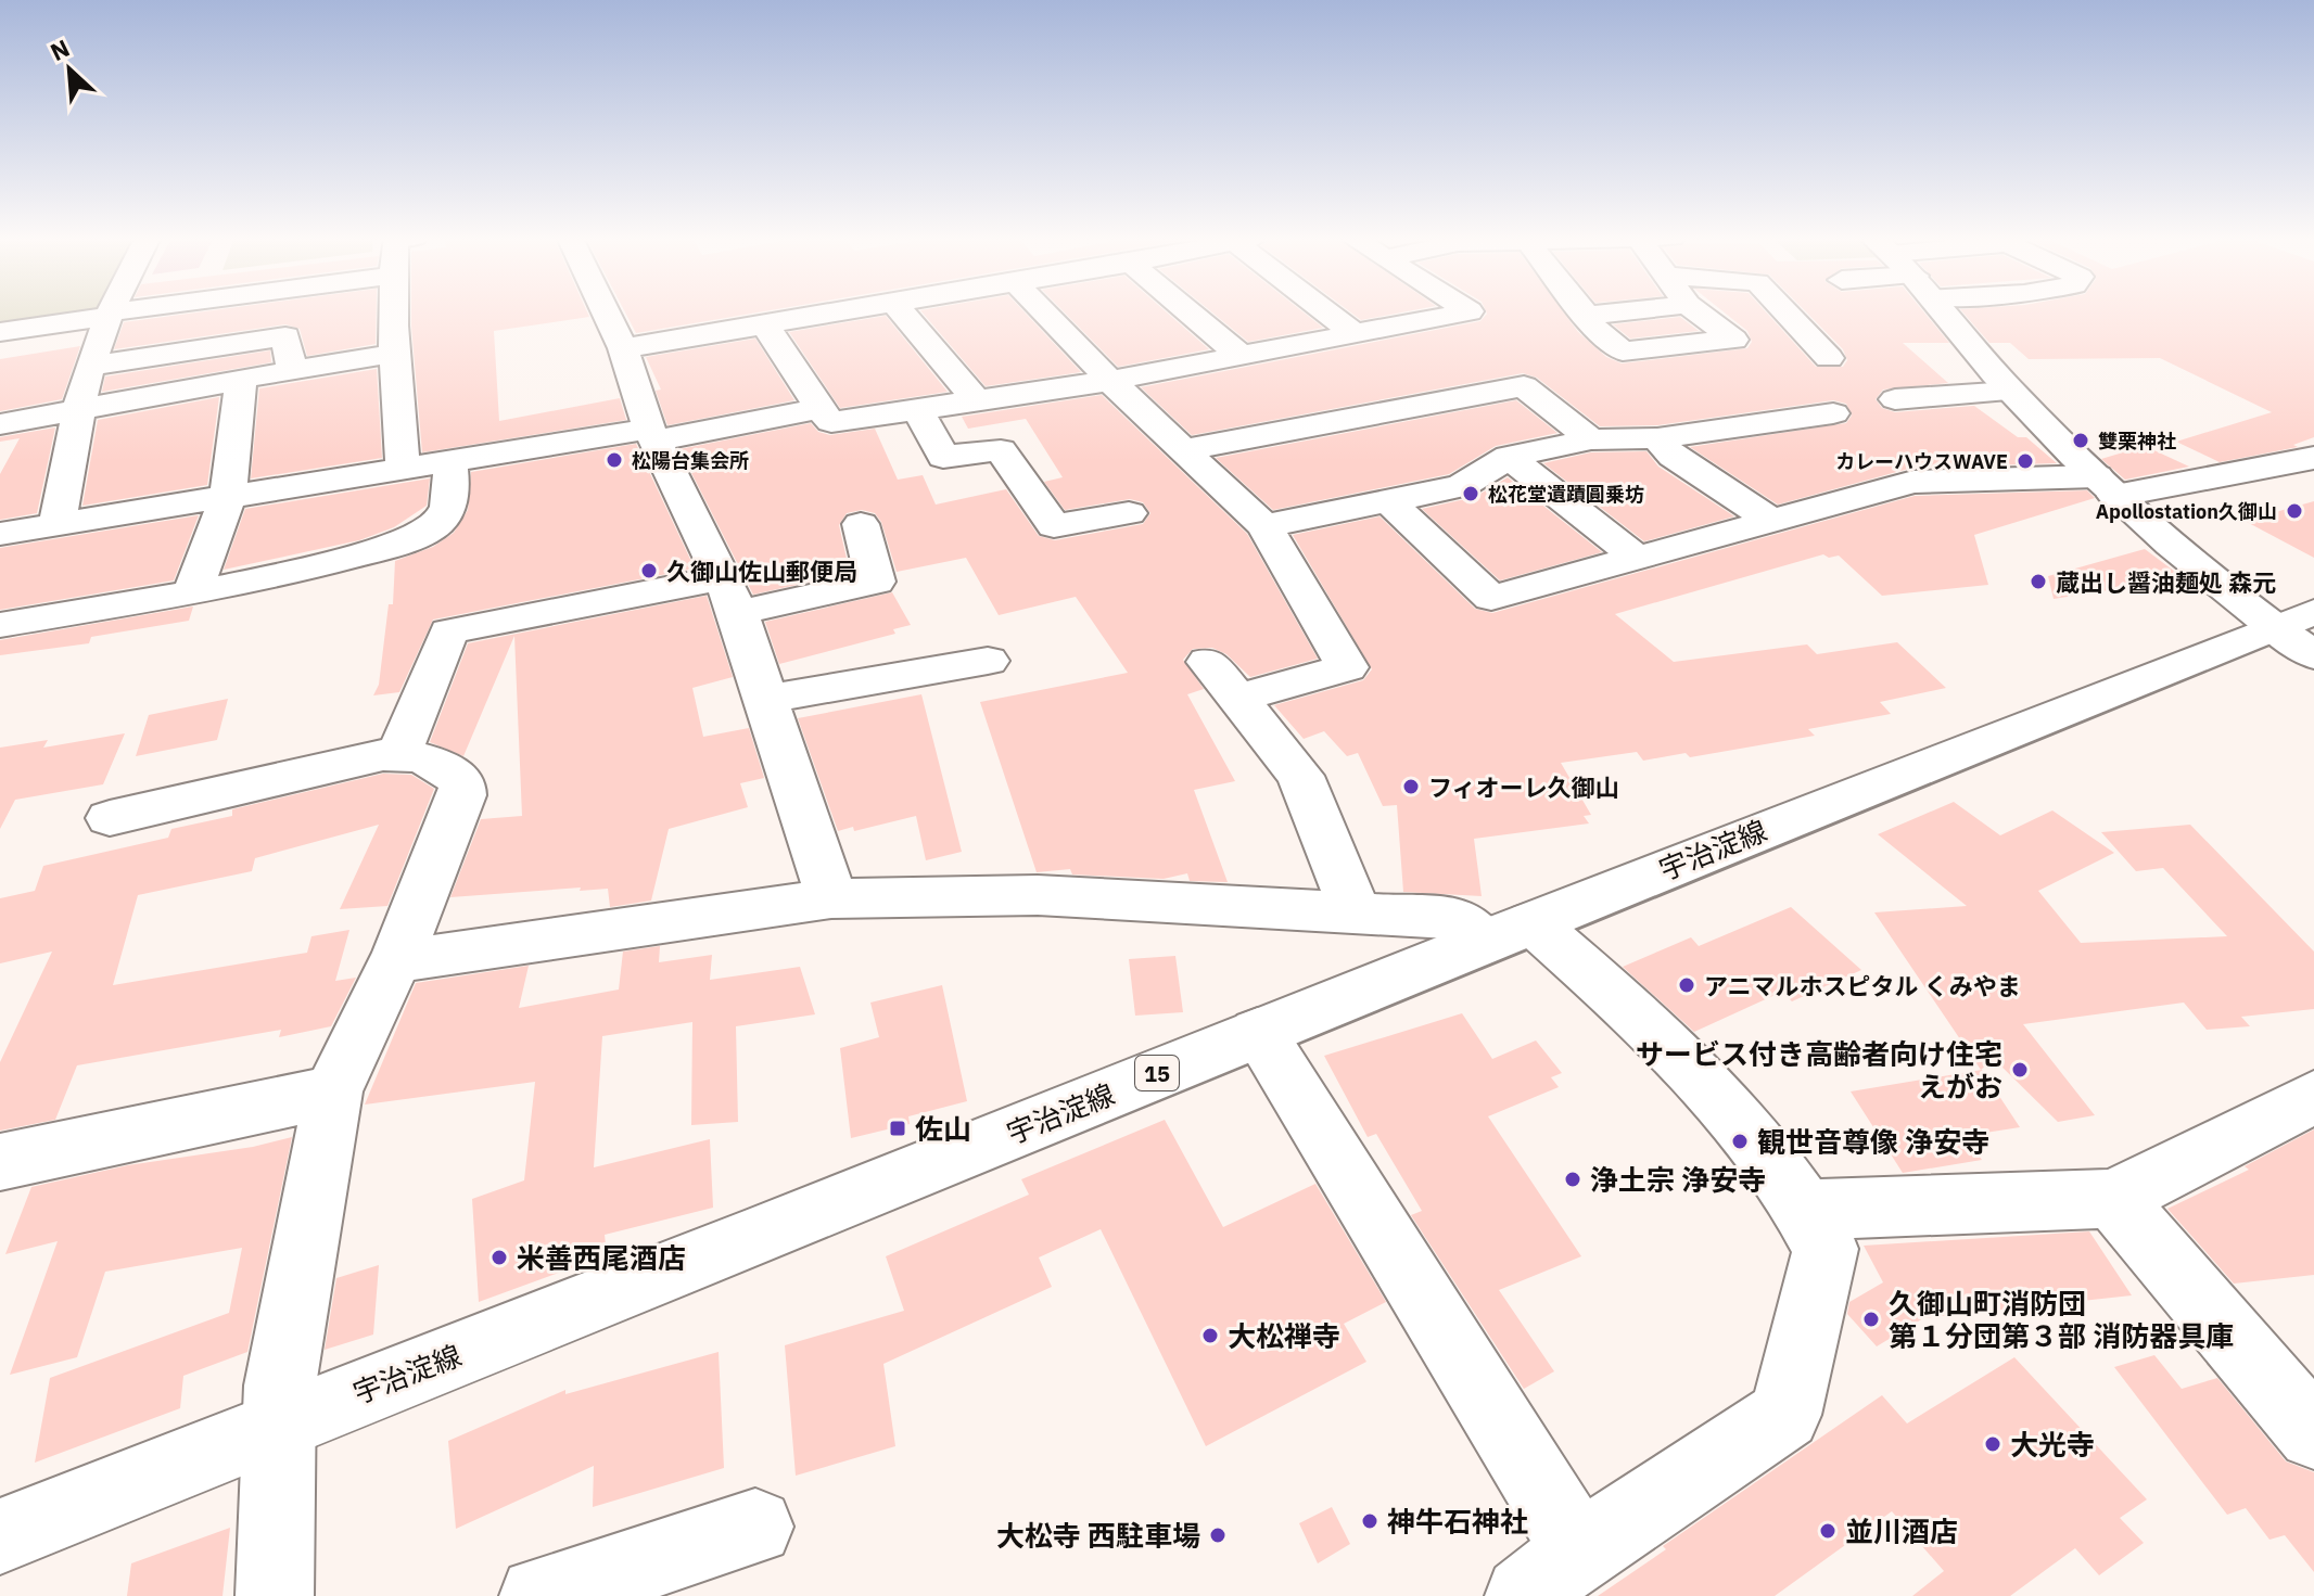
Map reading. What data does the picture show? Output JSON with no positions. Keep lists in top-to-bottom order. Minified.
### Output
{"streets":{"street":["宇治淀線","15"]},"places":{"other":["雙栗神社","松陽台集会所","カレーハウスWAVE","松花堂遺蹟圓乗坊","Apollostation久御山","久御山佐山郵便局","蔵出し醤油麺処 森元","フィオーレ久御山","アニマルホスピタル くみやま","サービス付き高齢者向け住宅 えがお","観世音尊像 浄安寺","浄土宗 浄安寺","米善西尾酒店","久御山町消防団 第１分団第３部 消防器具庫","大松禅寺","大光寺","神牛石神社","並川酒店","大松寺 西駐車場"],"transit":["佐山"]},"north":"top left"}
